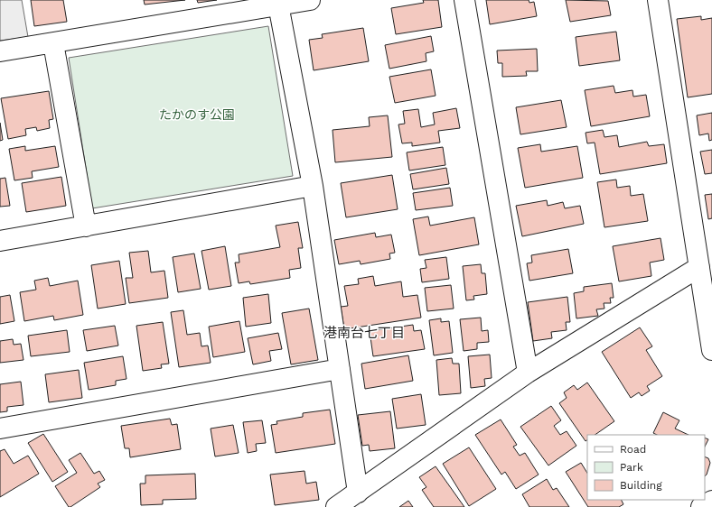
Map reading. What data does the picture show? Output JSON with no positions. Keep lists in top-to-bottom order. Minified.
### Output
{"districts":["港南台七丁目"],"parks":["たかのす公園"],"legend":["Road","Park","Building"]}
